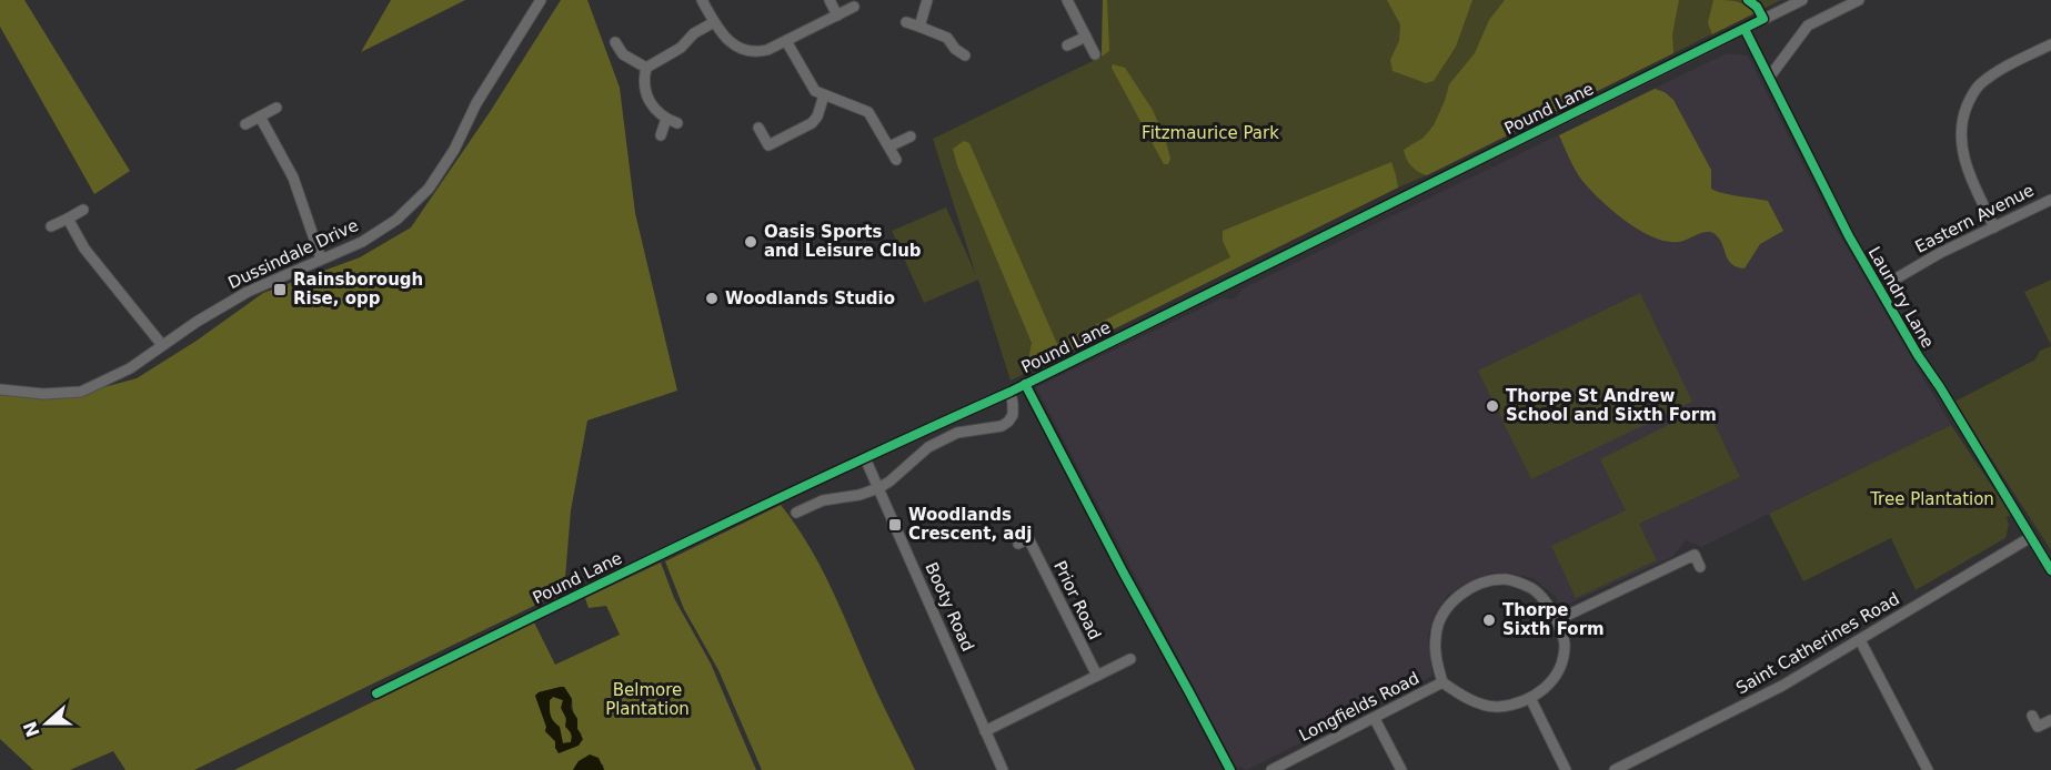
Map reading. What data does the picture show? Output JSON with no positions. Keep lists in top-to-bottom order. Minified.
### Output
{"streets":{"street":["Pound Lane","Eastern Avenue","Dussindale Drive","Laundry Lane","Prior Road","Booty Road","Saint Catherines Road","Longfields Road"]},"crossings":[["Pound Lane","Laundry Lane"],["Pound Lane","Booty Road"],["Eastern Avenue","Laundry Lane"],["Laundry Lane","Saint Catherines Road"]],"parks":["Fitzmaurice Park","Tree Plantation","Belmore Plantation"],"places":{"other":["Oasis Sports and Leisure Club","Woodlands Studio","Thorpe St Andrew School and Sixth Form","Thorpe Sixth Form"],"transit":["Rainsborough Rise, opp","Woodlands Crescent, adj"]},"north":"left"}
